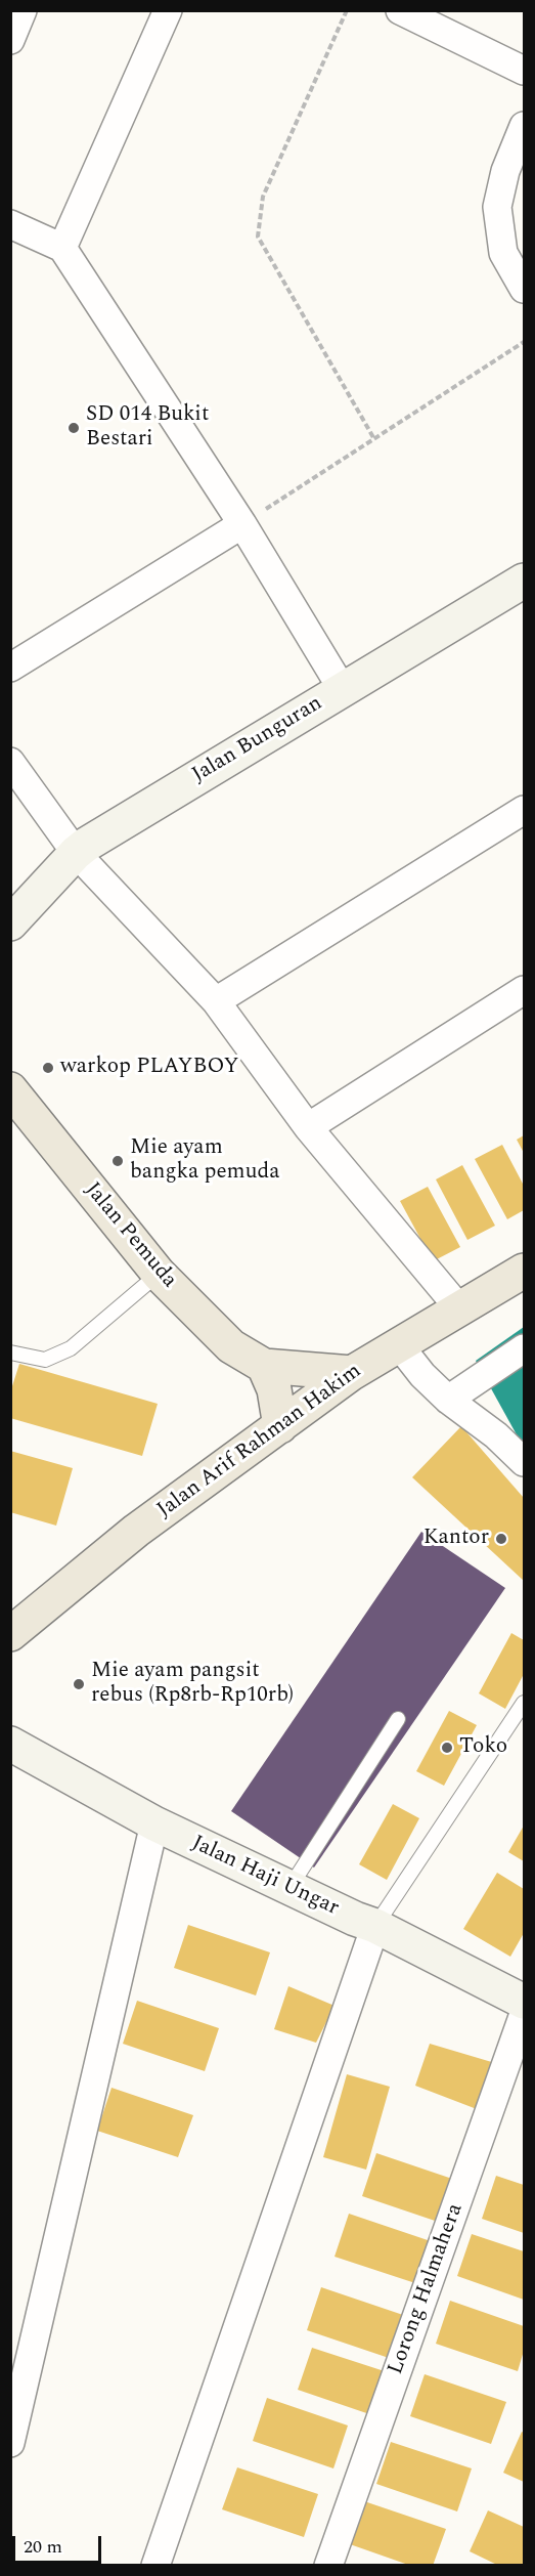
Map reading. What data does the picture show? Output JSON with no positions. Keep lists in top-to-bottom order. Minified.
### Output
{"streets":{"main road":["Jalan Pemuda","Jalan Arif Rahman Hakim"],"street":["Jalan Bunguran","Jalan Haji Ungar","Lorong Halmahera"]},"crossings":[["Jalan Pemuda","Jalan Arif Rahman Hakim"]],"places":["SD 014 Bukit Bestari","warkop PLAYBOY","Mie ayam bangka pemuda","Kantor","Mie ayam pangsit rebus (Rp8rb-Rp10rb)","Toko"],"scale_bar":"20 m"}
